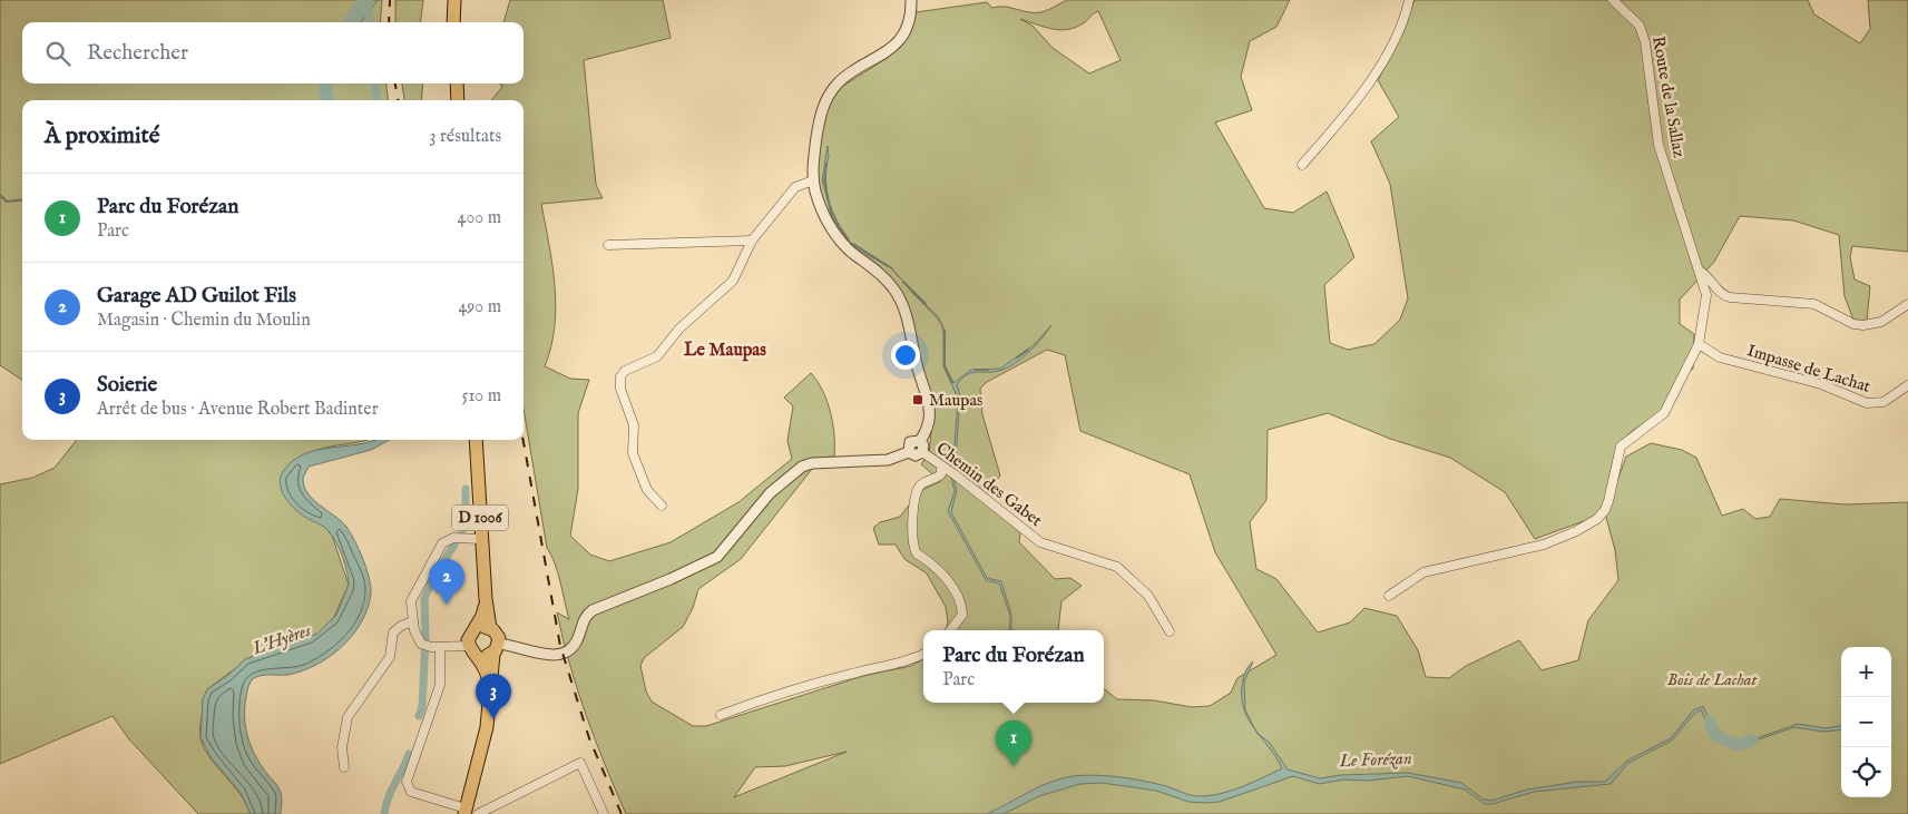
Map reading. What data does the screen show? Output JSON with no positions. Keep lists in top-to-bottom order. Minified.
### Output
{"streets":{"main road":["D 1006"],"street":["Route de la Sallaz","Impasse de Lachat","Chemin des Gabet"]},"districts":["Le Maupas"],"water":["L'Hyères","Le Forézan"],"parks":["Bois de Lachat"],"places":{"transit":["Maupas"]},"page":{"search":"Rechercher","heading":["À proximité","3 résultats"],"list":[{"mark":"1","name":"Parc du Forézan","note":"Parc","value":"400 m"},{"mark":"2","name":"Garage AD Guilot Fils","note":"Magasin · Chemin du Moulin","value":"490 m"},{"mark":"3","name":"Soierie","note":"Arrêt de bus · Avenue Robert Badinter","value":"510 m"}],"pins":["2","3","1"],"popup":["Parc du Forézan","Parc"],"map_buttons":["+","−"]}}
